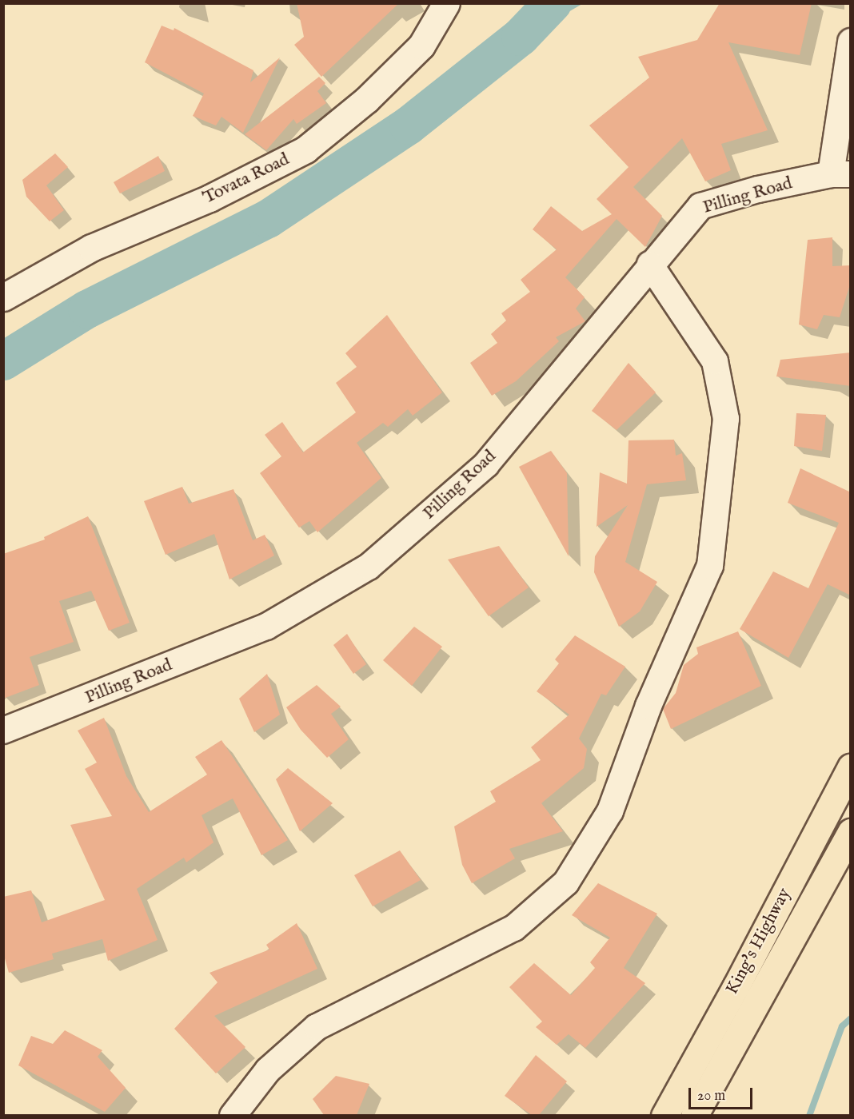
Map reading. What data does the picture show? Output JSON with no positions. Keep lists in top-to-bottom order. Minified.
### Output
{"streets":{"highway":["King's Highway"],"street":["Tovata Road","Pilling Road"]},"scale_bar":"20 m"}
